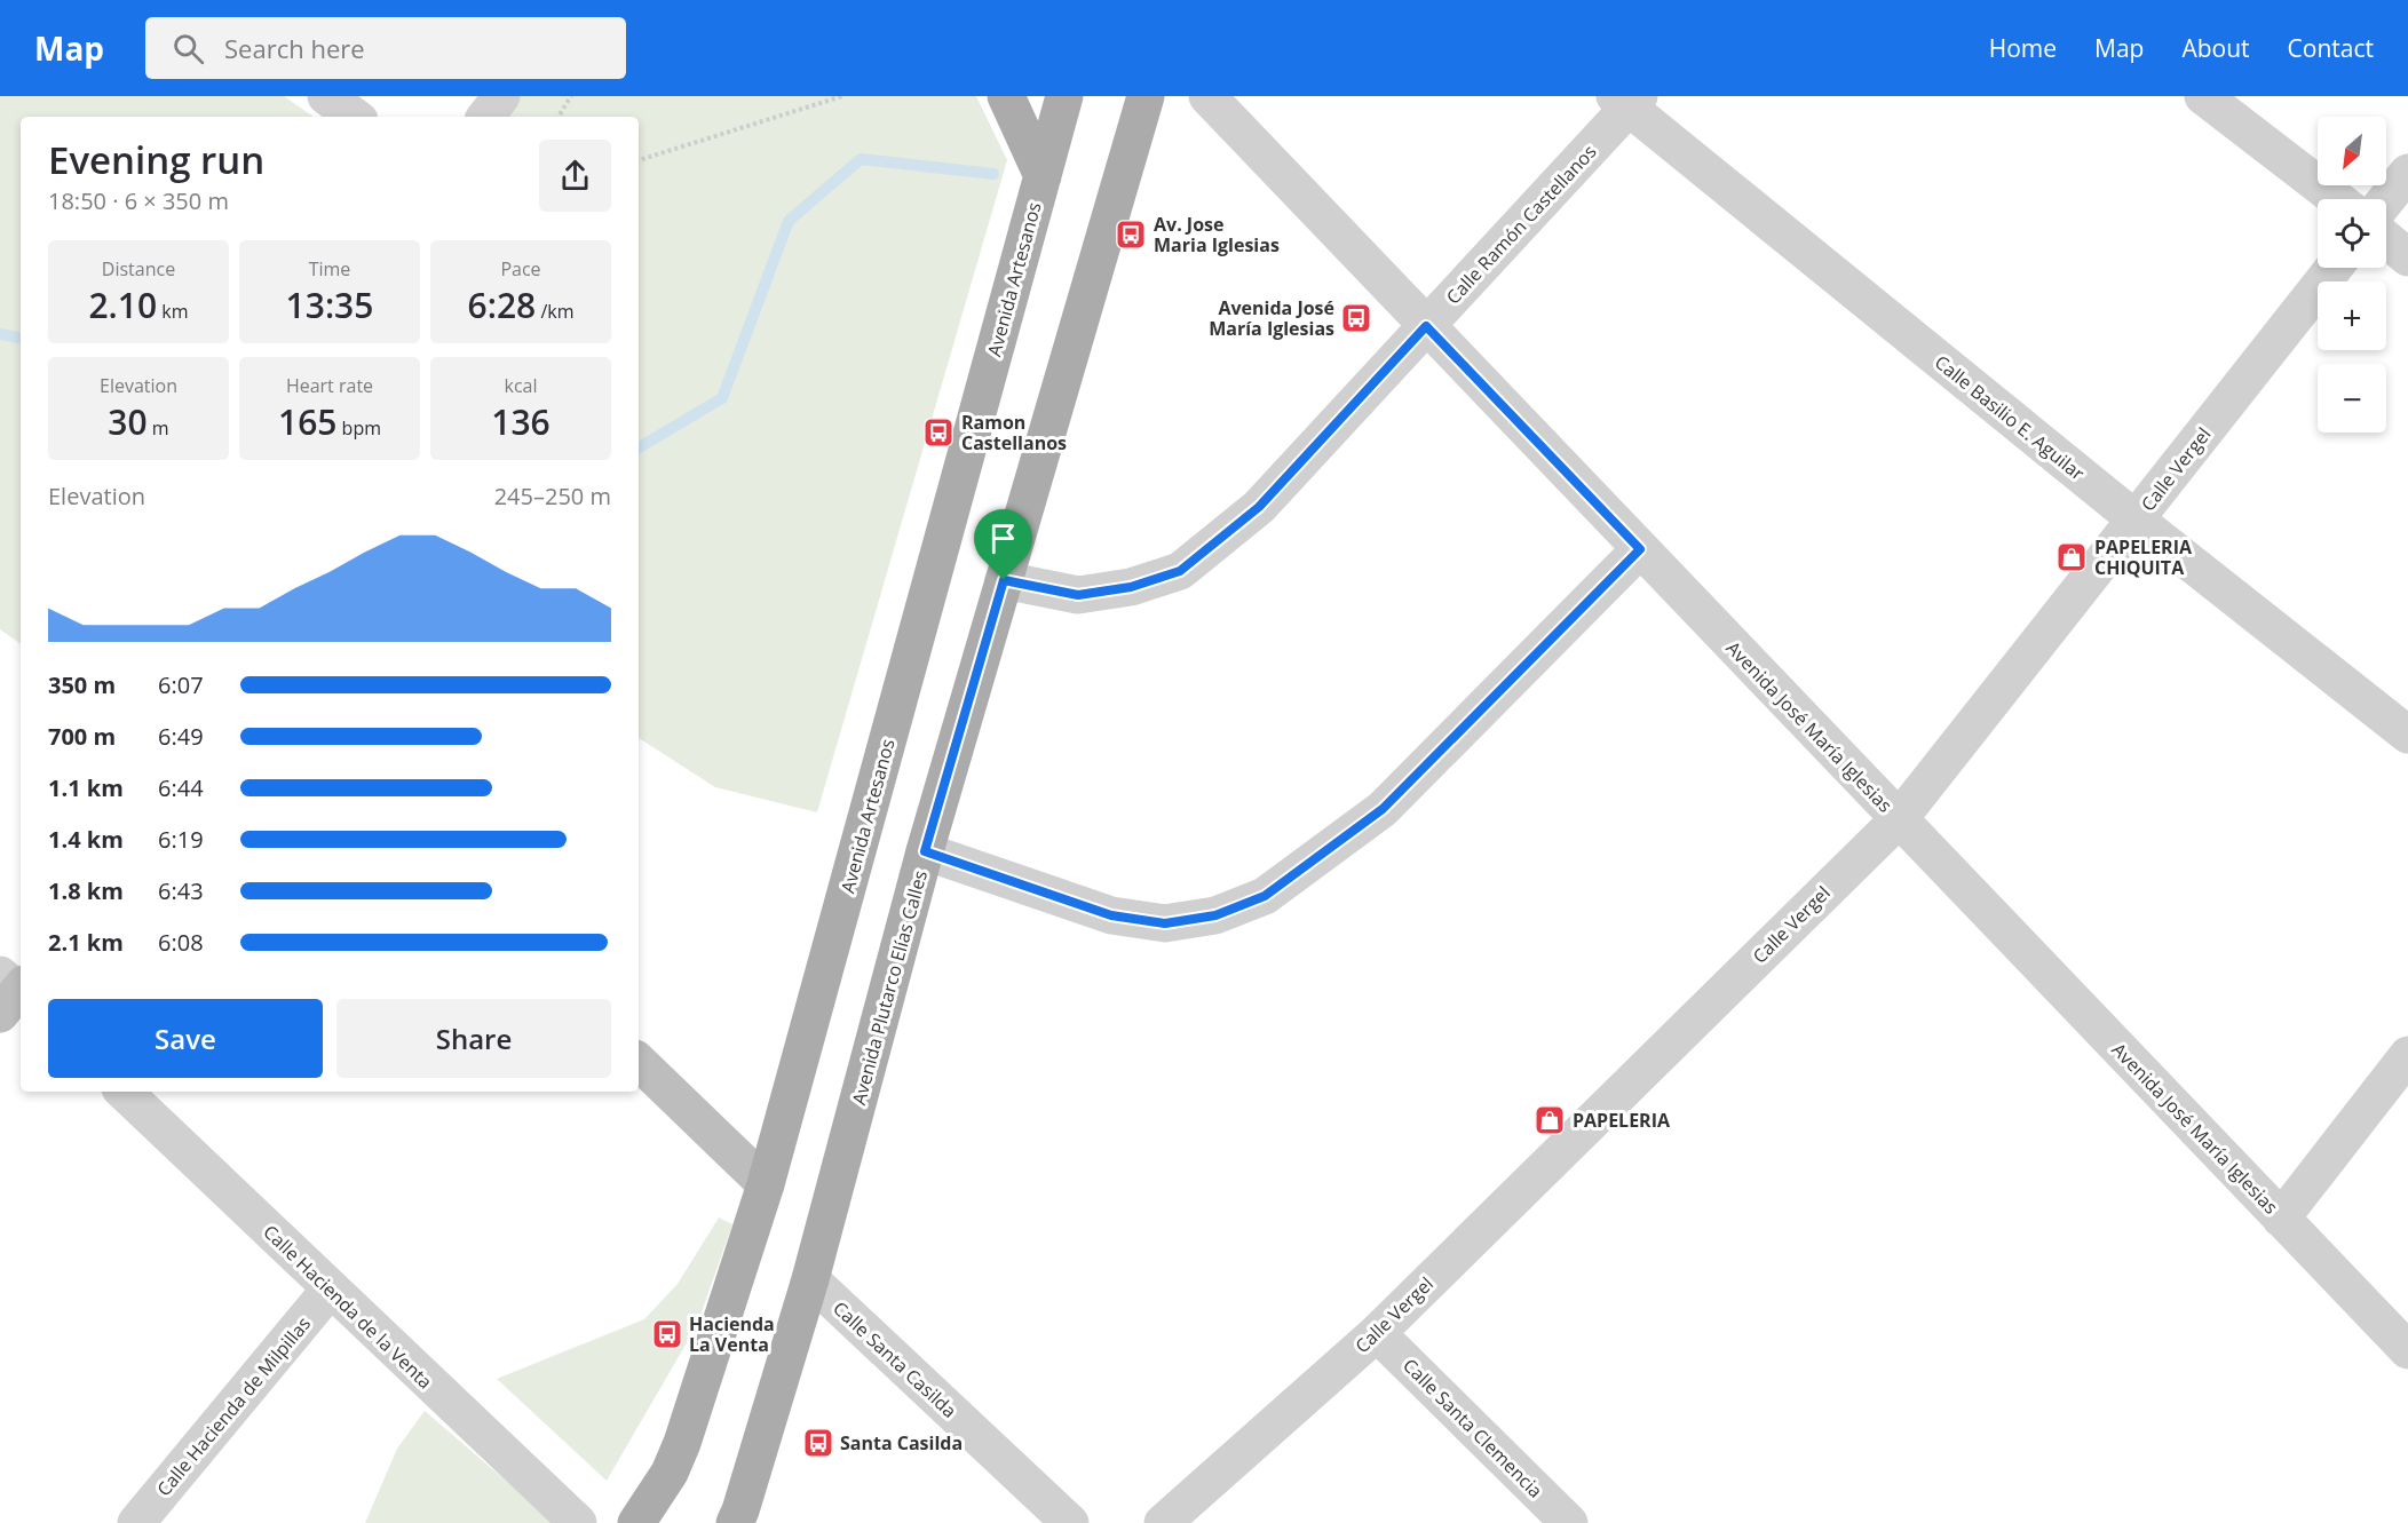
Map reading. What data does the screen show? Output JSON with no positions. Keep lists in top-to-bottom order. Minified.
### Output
{"streets":{"main road":["Avenida Artesanos","Avenida Plutarco Elías Calles"],"street":["Calle Ramón Castellanos","Calle Basilio E. Aguilar","Calle Vergel","Avenida José María Iglesias","Calle Hacienda de la Venta","Calle Santa Casilda","Calle Hacienda de Milpillas","Calle Santa Clemencia"]},"crossings":[["Calle Ramón Castellanos","Calle Basilio E. Aguilar"],["Calle Ramón Castellanos","Avenida José María Iglesias"],["Calle Ramón Castellanos","Avenida Plutarco Elías Calles"],["Calle Basilio E. Aguilar","Calle Vergel"],["Calle Vergel","Avenida José María Iglesias"],["Calle Vergel","Calle Santa Clemencia"],["Avenida Plutarco Elías Calles","Calle Santa Casilda"],["Calle Hacienda de la Venta","Calle Hacienda de Milpillas"]],"places":{"bus stop":["Av. Jose Maria Iglesias","Avenida José María Iglesias","Ramon Castellanos","Hacienda La Venta","Santa Casilda"],"shop":["PAPELERIA CHIQUITA","PAPELERIA"]},"north":"bottom left","page":{"header":"Map","search":"Search here","nav":["Home","Map","About","Contact"],"map_buttons":["+","−"],"heading":["Evening run","18:50 · 6 × 350 m"],"stats":[["Distance","2.10 km"],["Time","13:35"],["Pace","6:28 /km"],["Elevation","30 m"],["Heart rate","165 bpm"],["kcal","136"]],"chart":["Elevation","245–250 m"],"list":[{"name":"350 m","note":"6:07"},{"name":"700 m","note":"6:49"},{"name":"1.1 km","note":"6:44"},{"name":"1.4 km","note":"6:19"},{"name":"1.8 km","note":"6:43"},{"name":"2.1 km","note":"6:08"}],"buttons":["Save","Share"]}}
